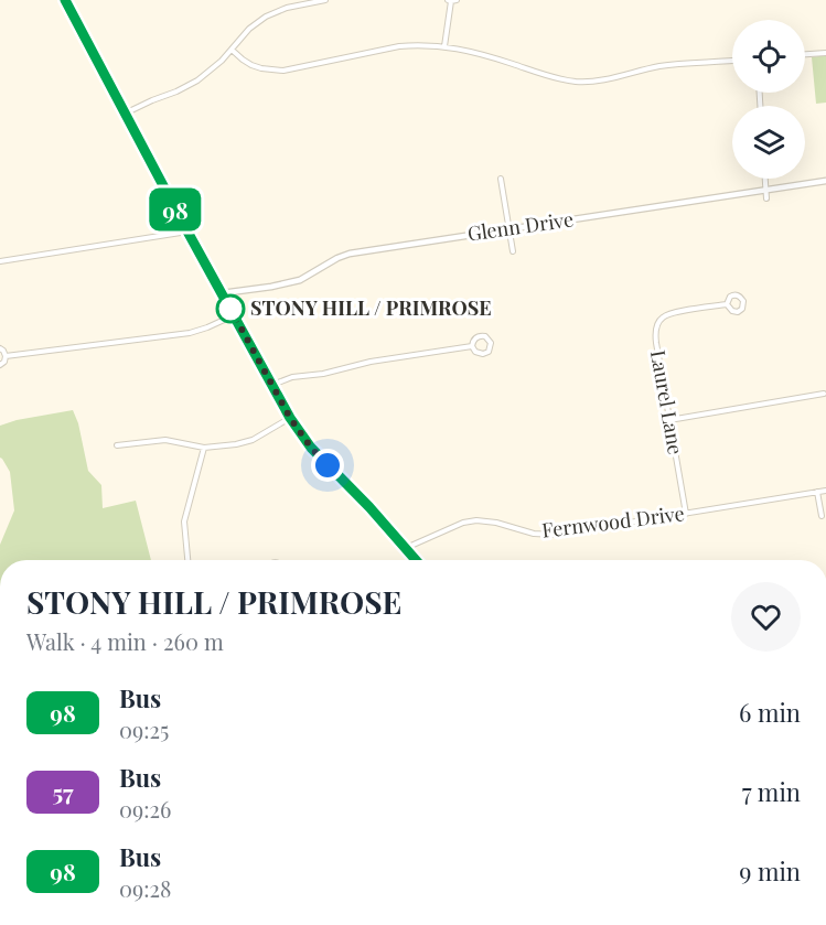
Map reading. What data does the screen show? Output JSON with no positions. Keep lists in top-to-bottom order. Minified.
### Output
{"streets":{"street":["Glenn Drive","Laurel Lane","Fernwood Drive"]},"crossings":[["Laurel Lane","Fernwood Drive"]],"places":["STONY HILL / PRIMROSE"],"lines":["bus line 98"],"page":{"on_map":"98","heading":["STONY HILL / PRIMROSE","Walk · 4 min · 260 m"],"list":[{"mark":"98","name":"Bus","note":"09:25","value":"6 min"},{"mark":"57","name":"Bus","note":"09:26","value":"7 min"},{"mark":"98","name":"Bus","note":"09:28","value":"9 min"}]}}
